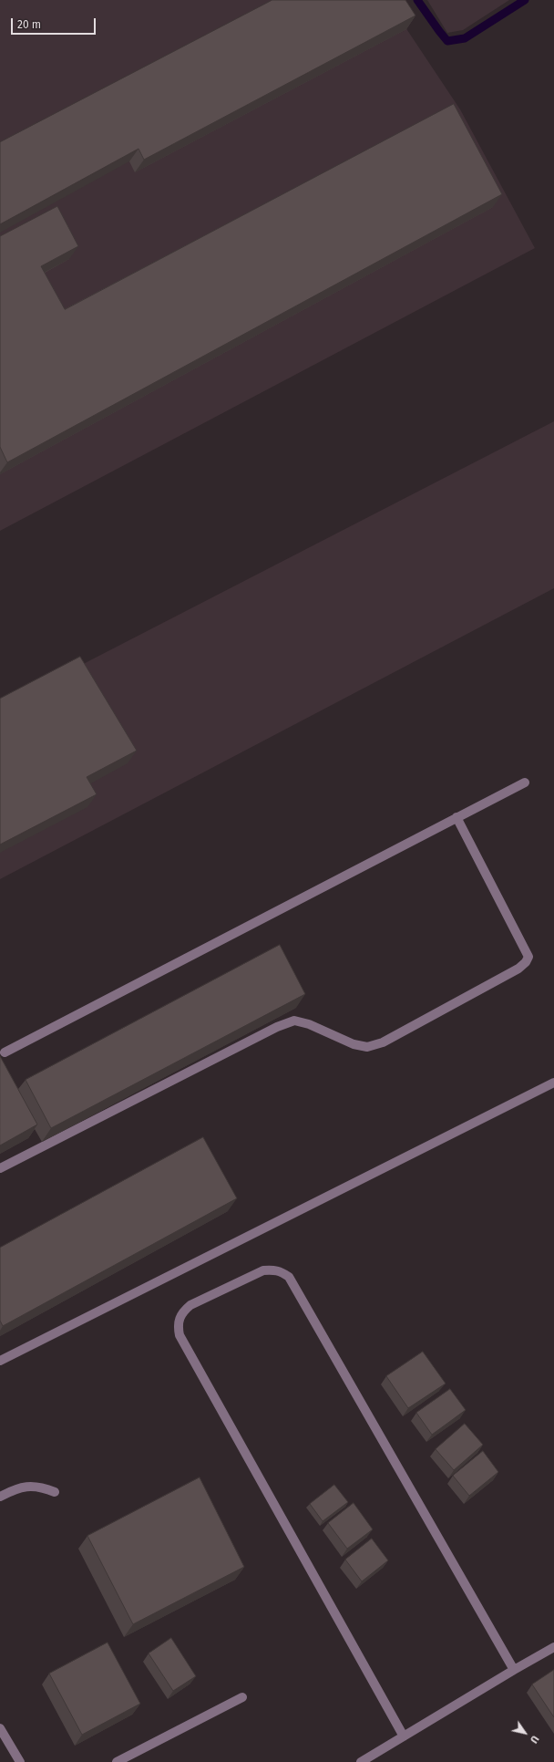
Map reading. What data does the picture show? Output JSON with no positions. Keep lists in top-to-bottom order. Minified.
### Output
{"scale_bar":"20 m","north":"bottom right"}
